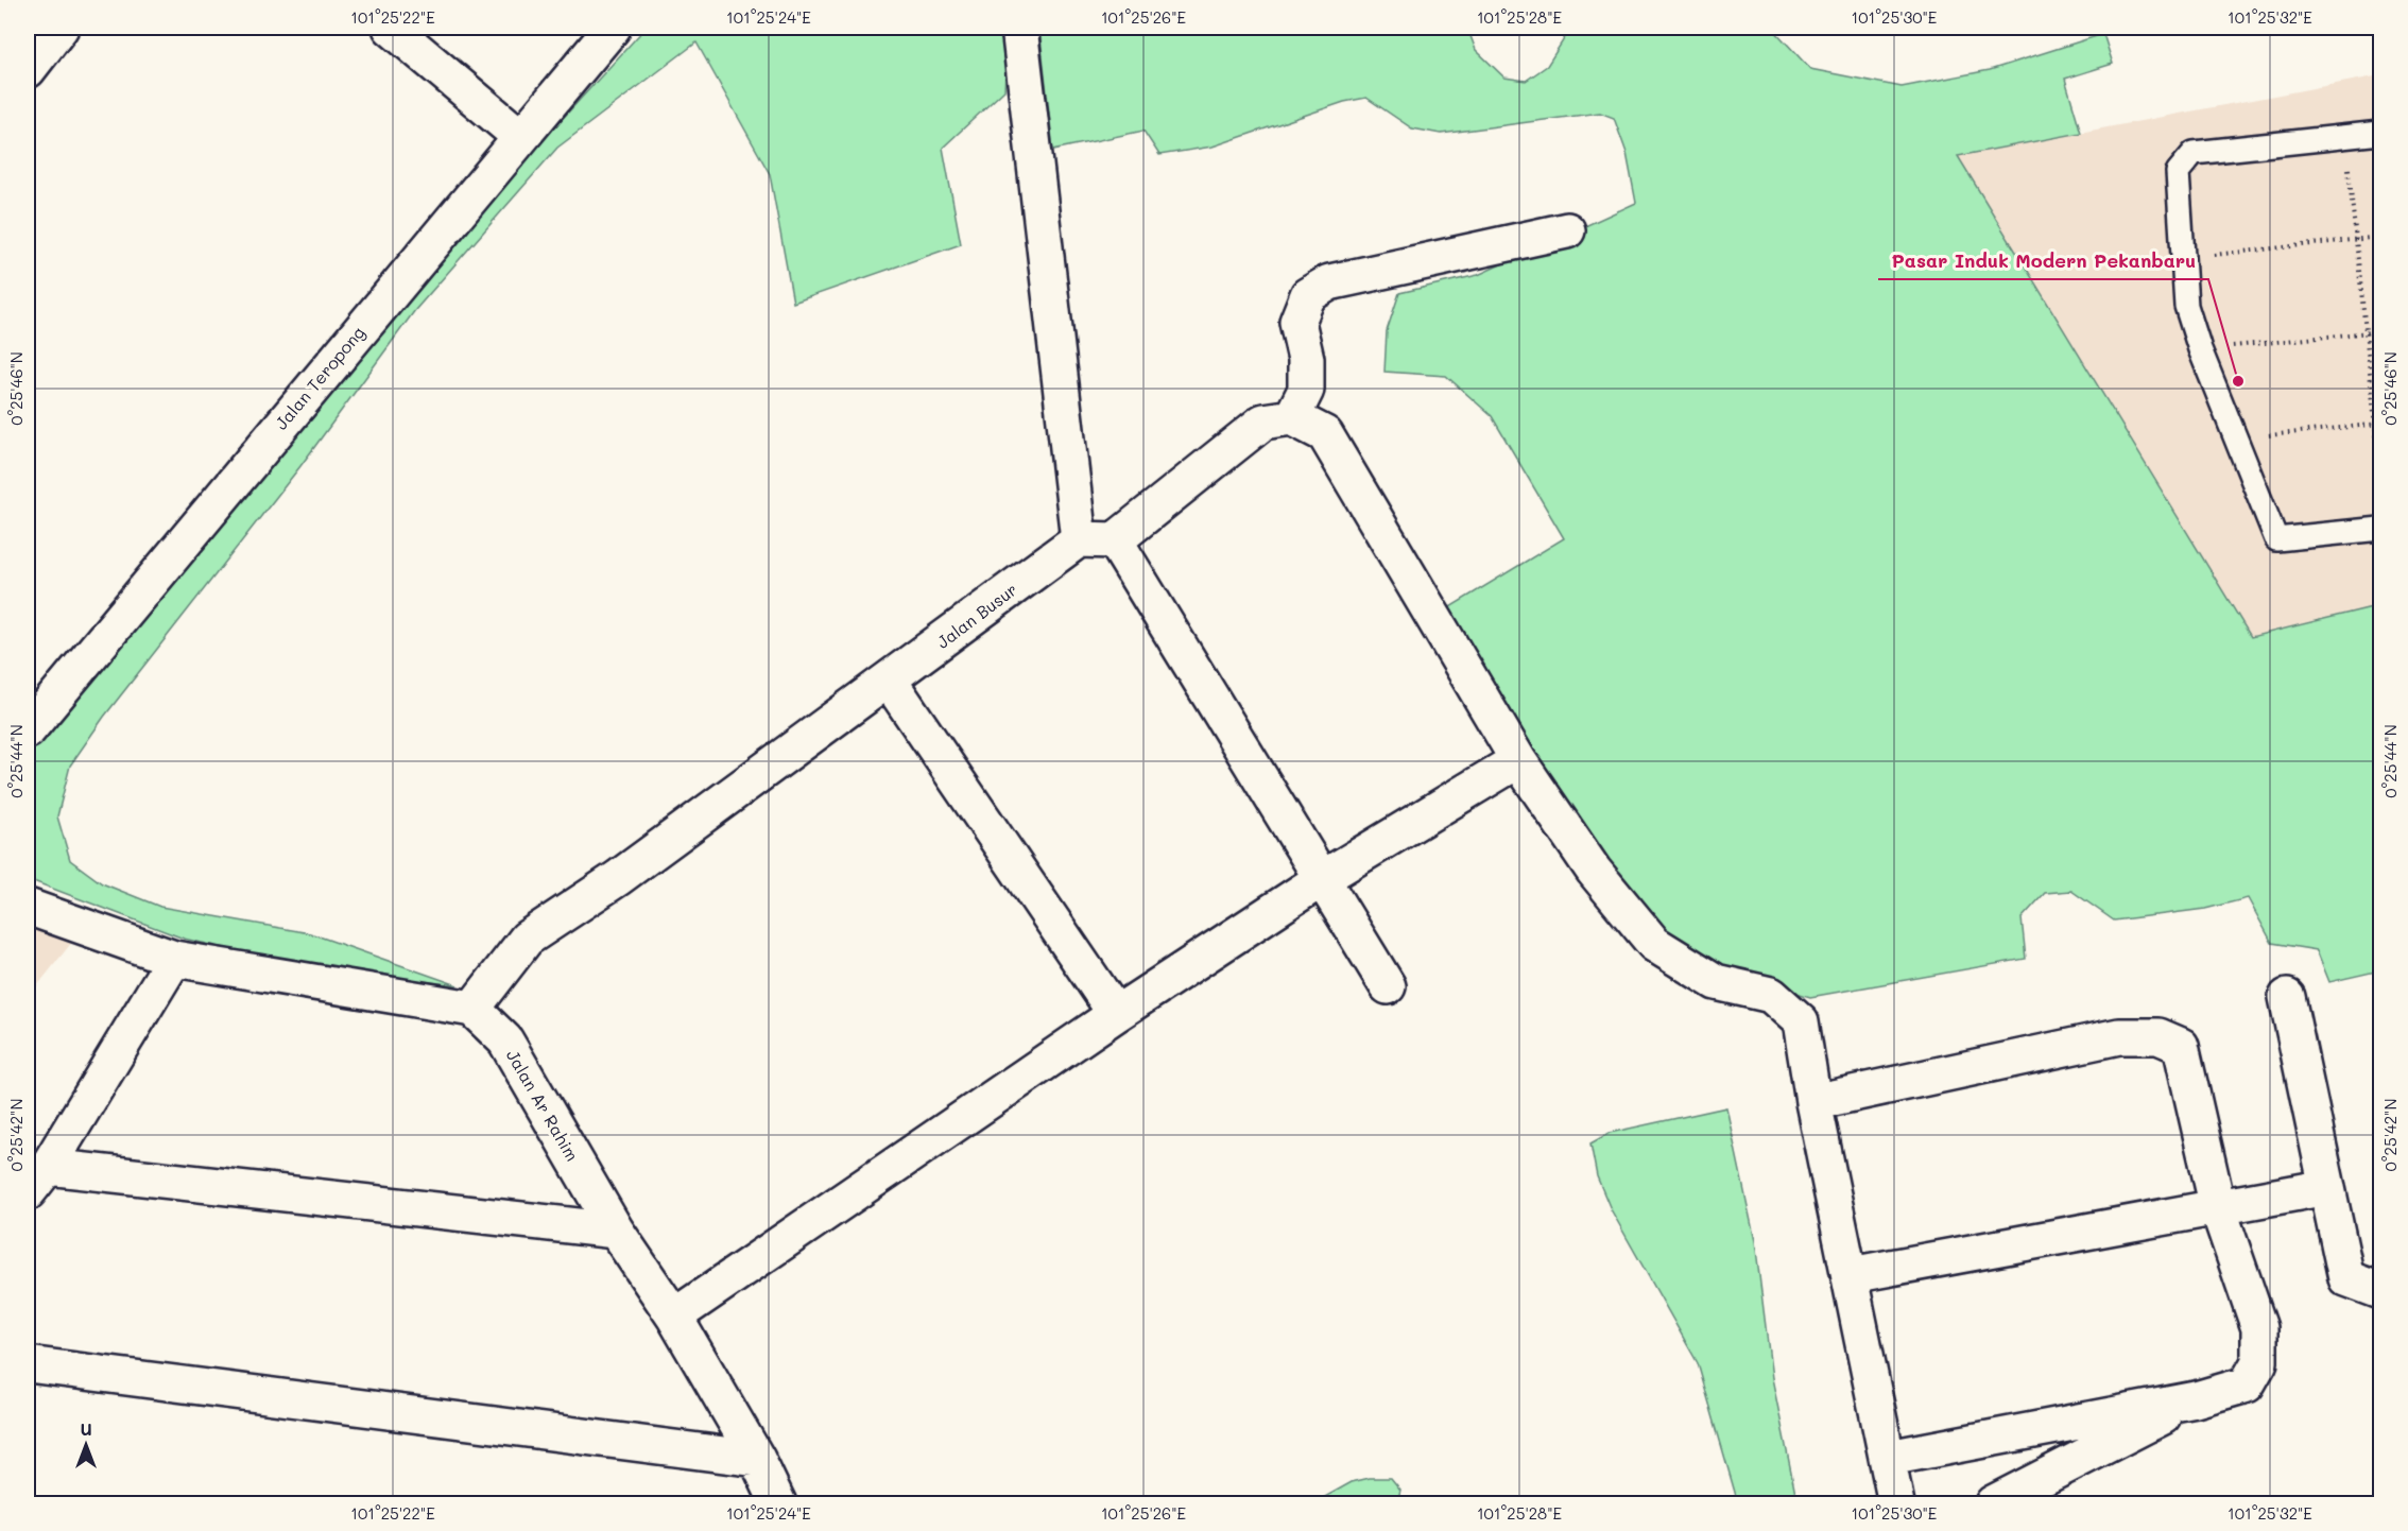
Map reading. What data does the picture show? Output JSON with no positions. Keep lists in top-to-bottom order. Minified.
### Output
{"streets":{"street":["Jalan Teropong","Jalan Busur","Jalan Ar Rahim"]},"crossings":[["Jalan Busur","Jalan Ar Rahim"]],"places":["Pasar Induk Modern Pekanbaru"],"north":"top","coordinates":["101°25'22\"E","101°25'24\"E","101°25'26\"E","101°25'28\"E","101°25'30\"E","101°25'32\"E","0°25'46\"N","0°25'44\"N","0°25'42\"N"]}
